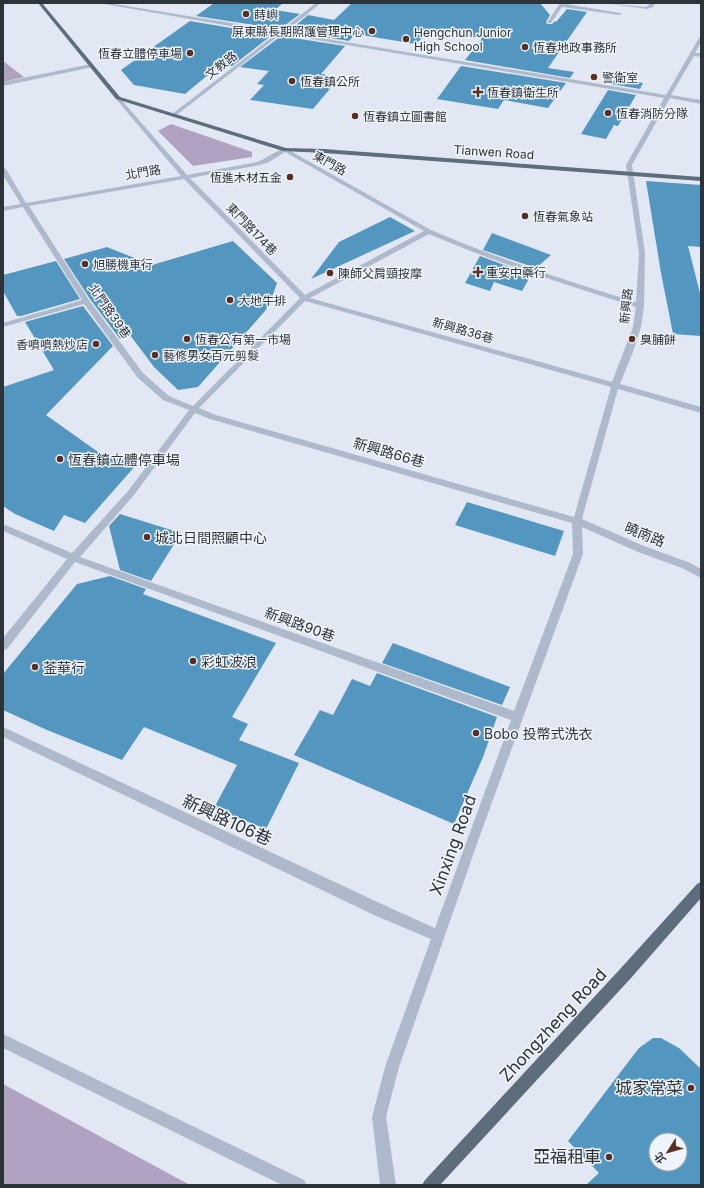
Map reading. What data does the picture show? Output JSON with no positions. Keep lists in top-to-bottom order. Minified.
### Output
{"streets":{"main road":["Tianwen Road","東門路","Zhongzheng Road"],"street":["文教路","北門路","東門路174巷","新興路","北門路39巷","新興路36巷","新興路66巷","曉南路","新興路90巷","新興路106巷","Xinxing Road"]},"crossings":[["文教路","東門路"],["Tianwen Road","東門路"],["Tianwen Road","北門路"],["Tianwen Road","新興路"],["東門路","北門路"],["東門路","東門路174巷"],["東門路","新興路"],["北門路","東門路174巷"],["北門路","北門路39巷"],["東門路174巷","新興路36巷"],["新興路","新興路36巷"],["新興路","新興路66巷"],["新興路","曉南路"],["新興路","Xinxing Road"],["北門路39巷","新興路66巷"],["新興路66巷","曉南路"],["新興路66巷","Xinxing Road"],["曉南路","Xinxing Road"],["新興路90巷","Xinxing Road"],["新興路106巷","Xinxing Road"]],"places":{"other":["蒔嶼","屏東縣長期照護管理中心","Hengchun Junior High School","恆春地政事務所","恆春立體停車場","警衛室","恆春鎮公所","恆春消防分隊","恆春鎮立圖書館","恆進木材五金","恆春氣象站","旭勝機車行","陳師父肩頸按摩","大地牛排","恆春公有第一市場","臭脯餅","香噴噴熱炒店","藝修男女百元剪髮","恆春鎮立體停車場","城北日間照顧中心","彩虹波浪","菳華行","Bobo 投幣式洗衣","城家常菜","亞福租車"],"health":["恆春鎮衛生所","重安中藥行"]},"north":"bottom left"}
